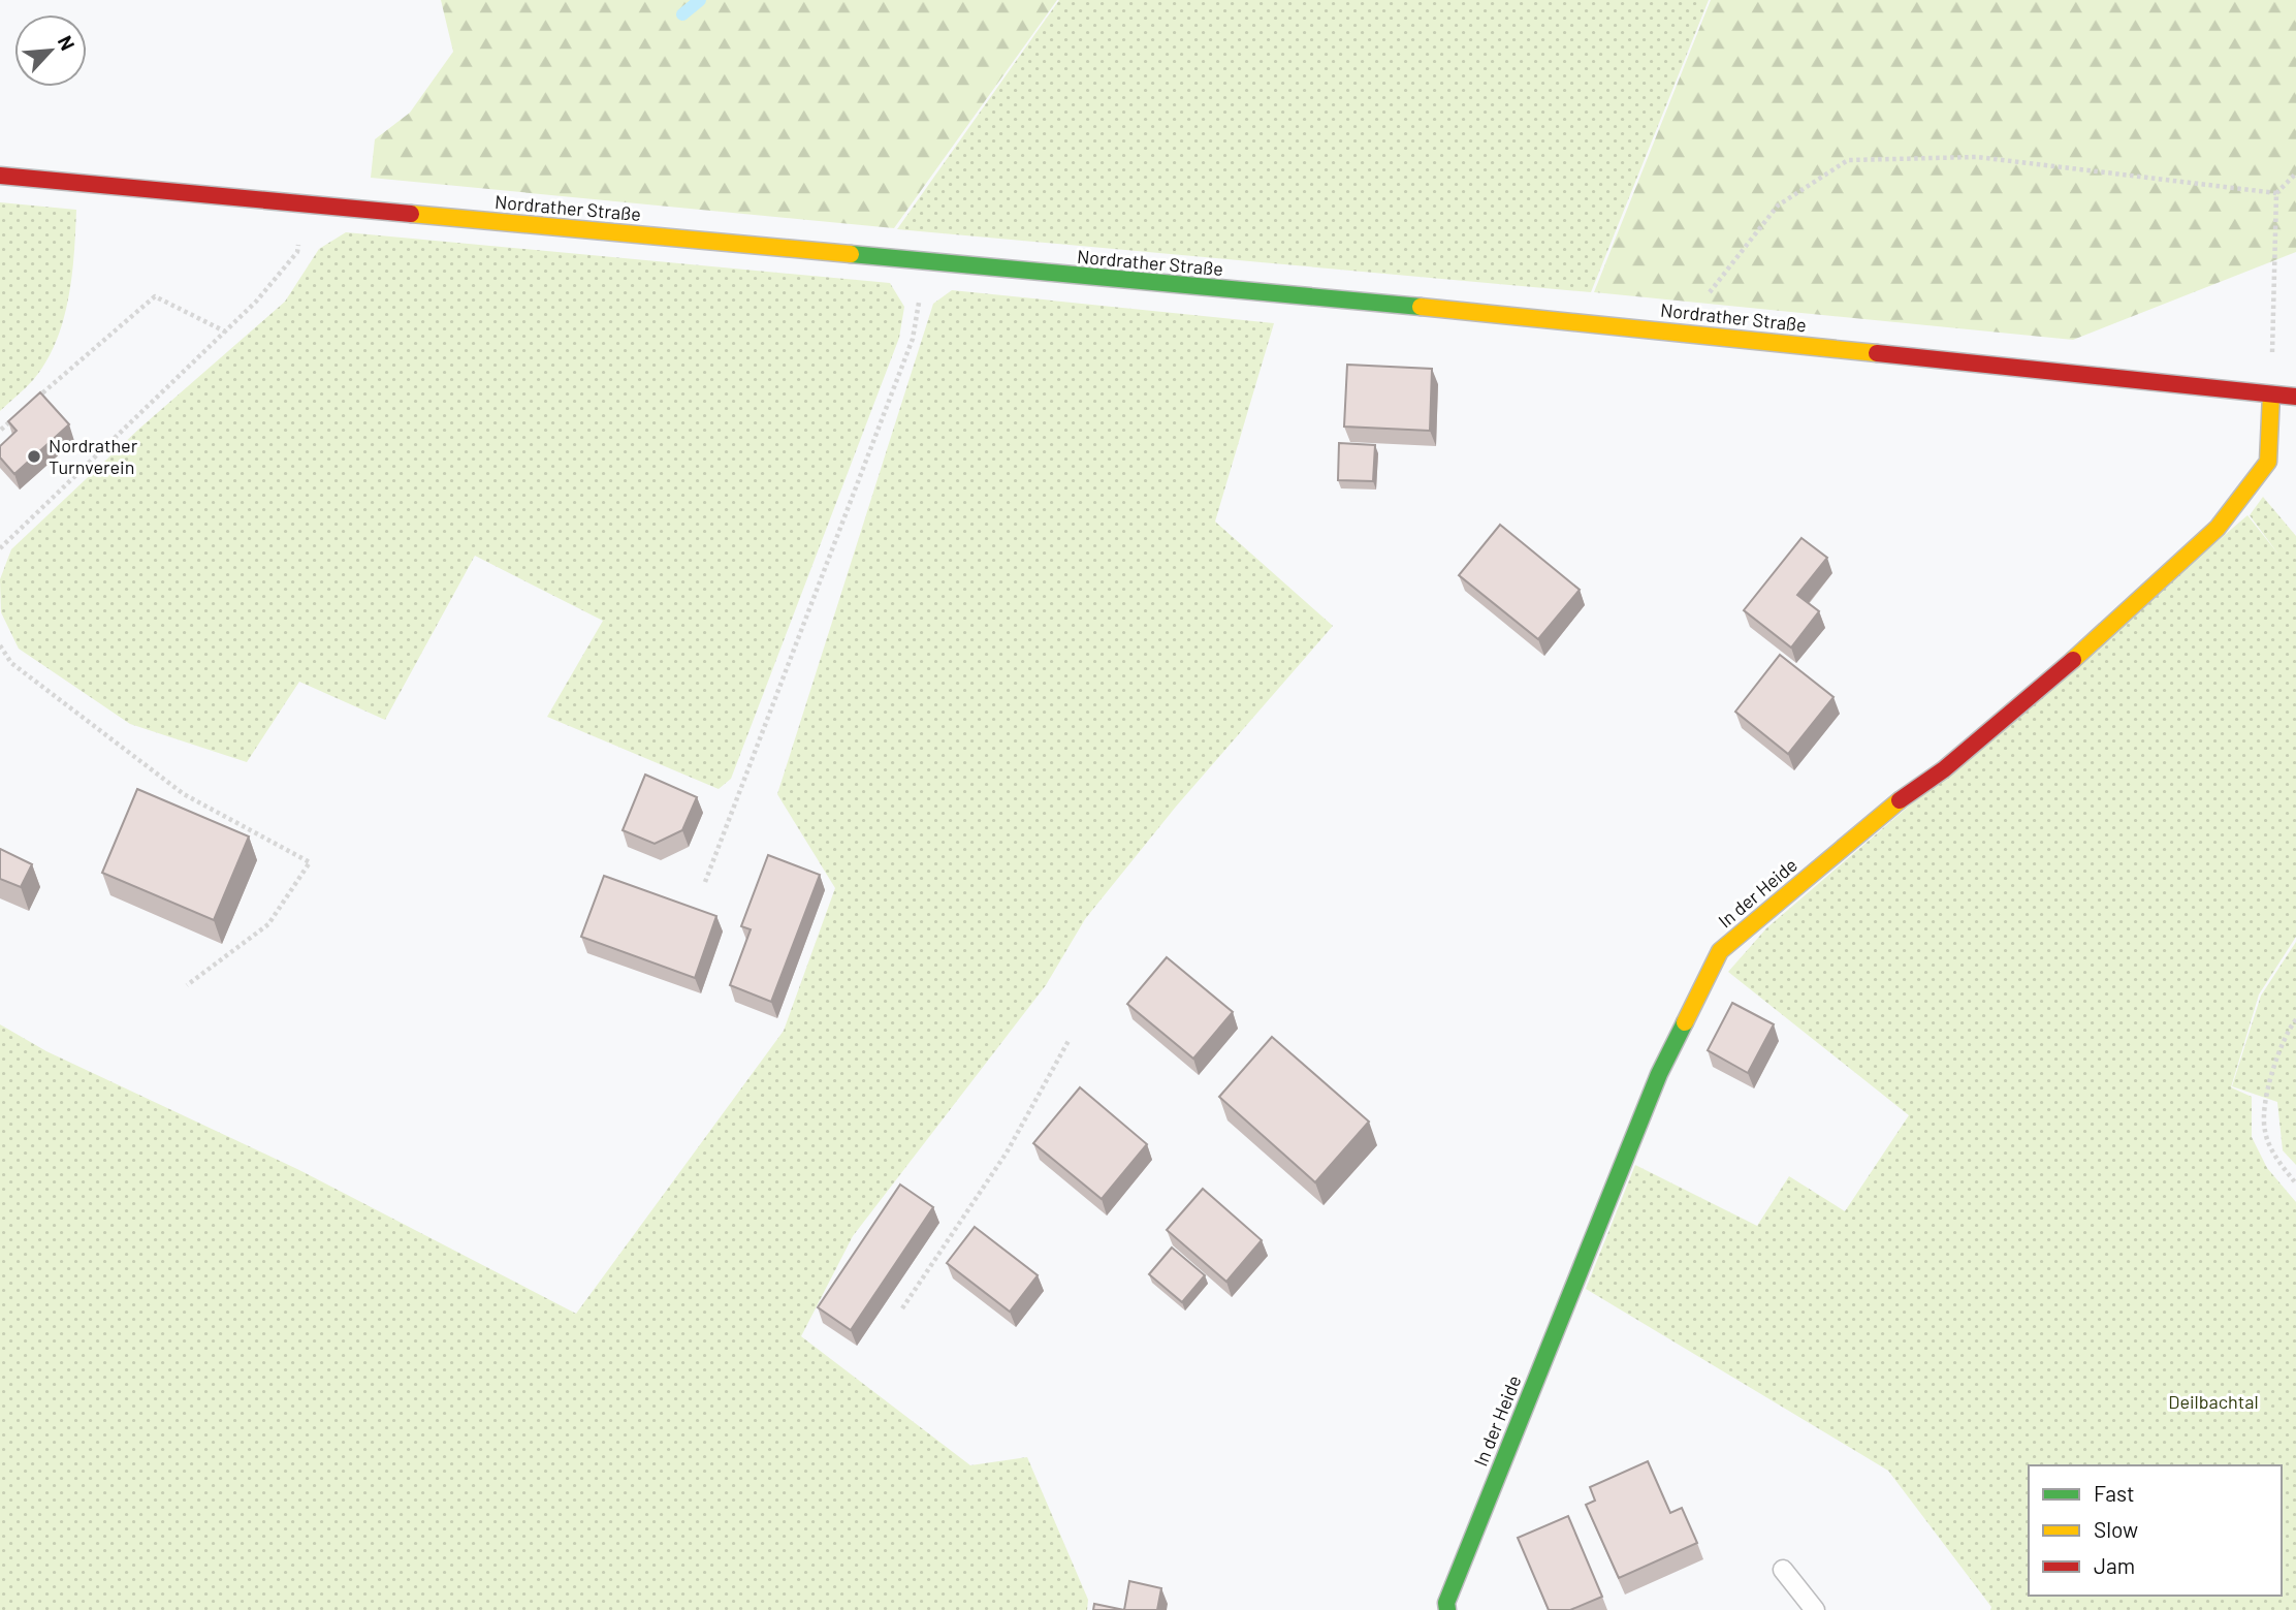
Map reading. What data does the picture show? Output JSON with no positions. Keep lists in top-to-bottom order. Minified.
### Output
{"streets":{"main road":["Nordrather Straße","In der Heide"]},"crossings":[["Nordrather Straße","In der Heide"]],"parks":["Deilbachtal"],"places":["Nordrather Turnverein"],"legend":["Fast","Slow","Jam"],"north":"top right"}
